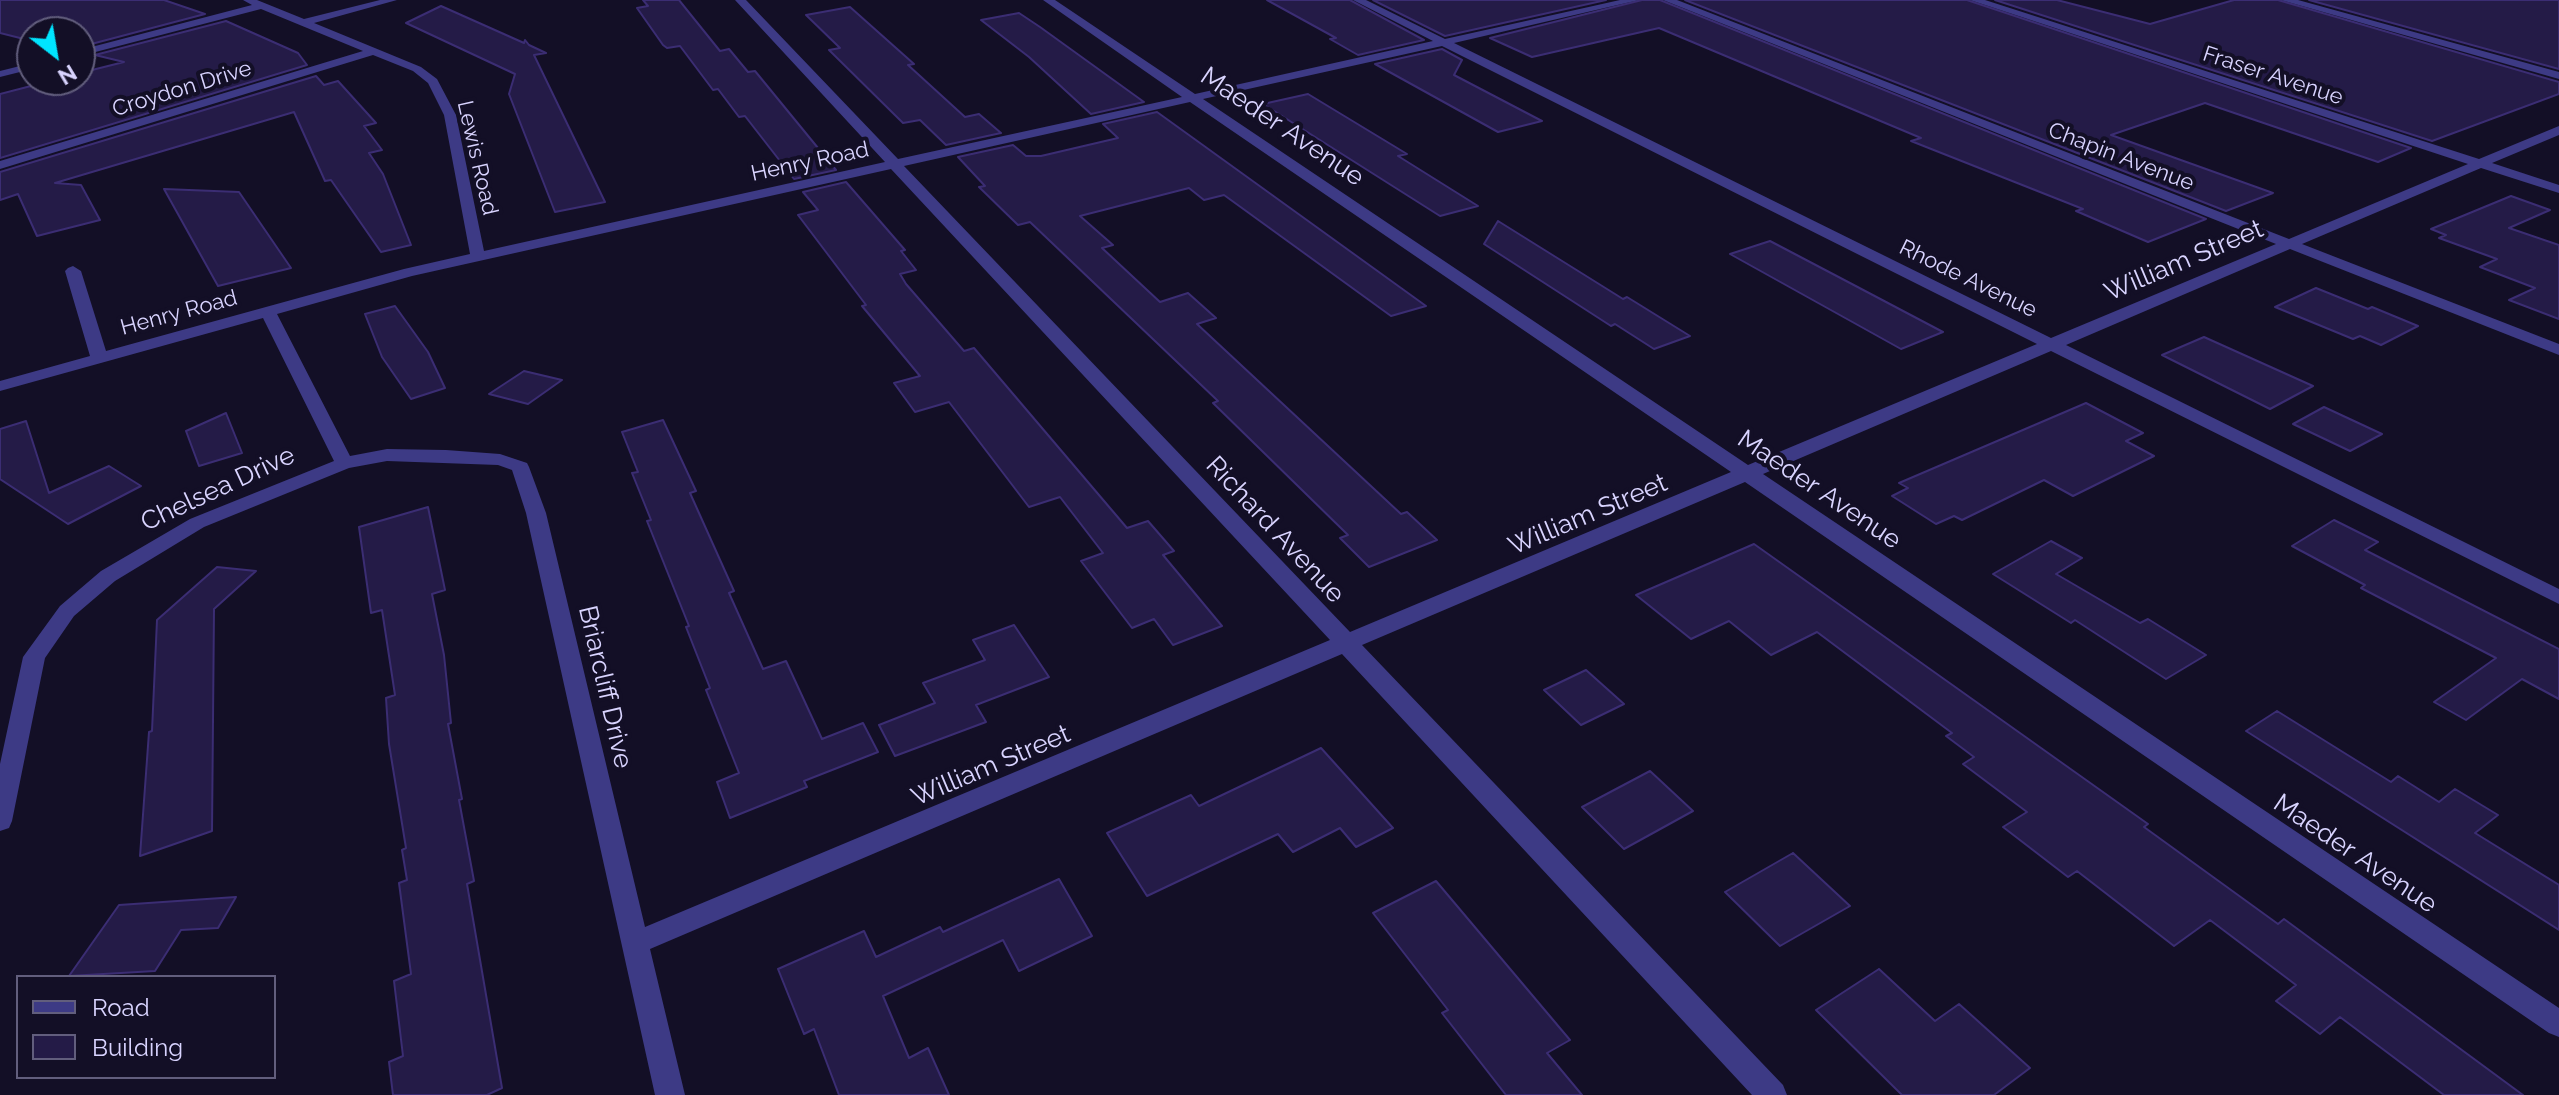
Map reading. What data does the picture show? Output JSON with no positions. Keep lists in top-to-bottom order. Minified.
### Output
{"streets":{"street":["Fraser Avenue","Croydon Drive","Maeder Avenue","Chapin Avenue","Lewis Road","Henry Road","William Street","Rhode Avenue","Chelsea Drive","Richard Avenue","Briarcliff Drive"]},"crossings":[["Fraser Avenue","William Street"],["Croydon Drive","Lewis Road"],["Maeder Avenue","Henry Road"],["Maeder Avenue","William Street"],["Chapin Avenue","William Street"],["Lewis Road","Henry Road"],["Henry Road","Rhode Avenue"],["Henry Road","Richard Avenue"],["William Street","Rhode Avenue"],["William Street","Richard Avenue"],["William Street","Briarcliff Drive"],["Chelsea Drive","Briarcliff Drive"]],"legend":["Road","Building"],"north":"bottom right"}
